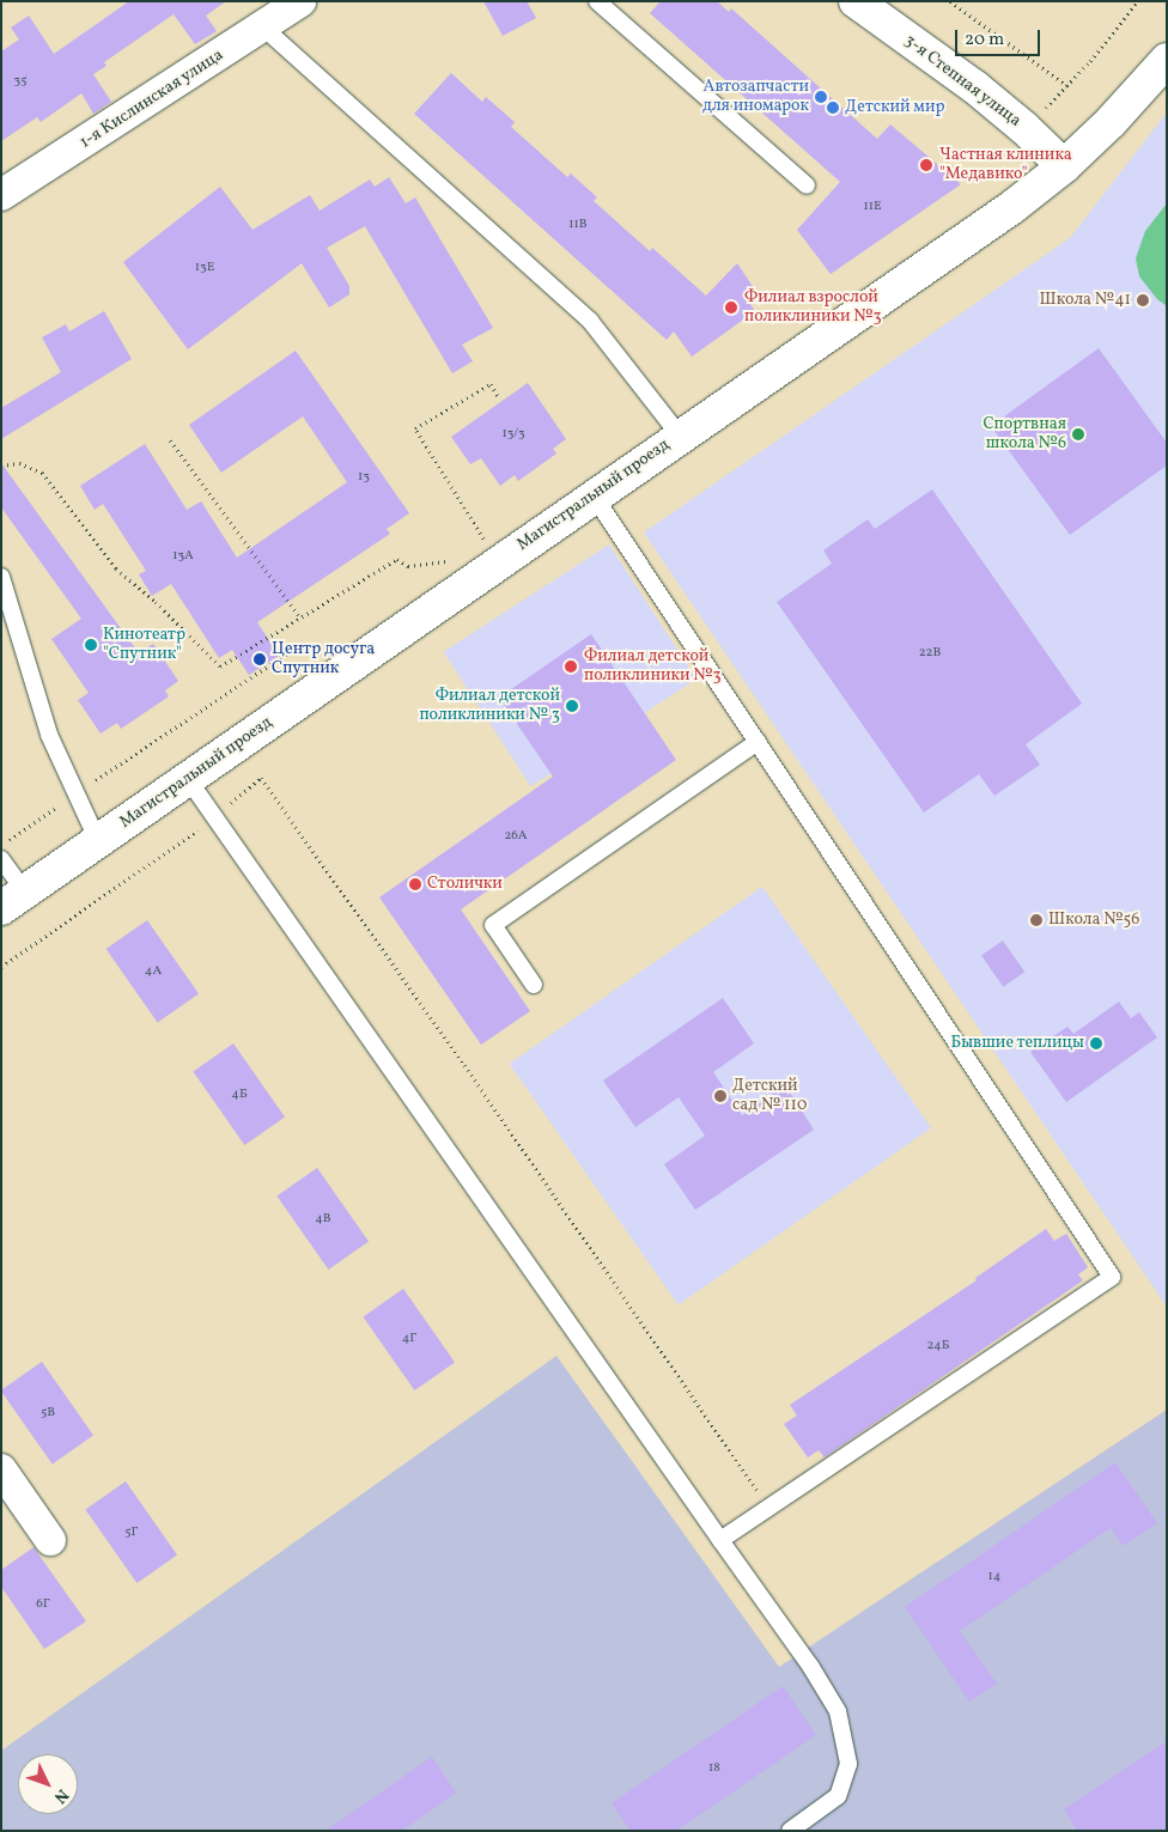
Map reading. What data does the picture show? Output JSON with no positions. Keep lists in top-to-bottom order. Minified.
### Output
{"streets":{"main road":["3-я Степная улица","Магистральный проезд"],"street":["1-я Кислинская улица"]},"crossings":[["3-я Степная улица","Магистральный проезд"]],"places":["Автозапчасти для иномарок","Детский мир","Частная клиника \"Медавико\"","Школа №41","Филиал взрослой поликлиники №3","Спортвная школа №6","Кинотеатр \"Спутник\"","Центр досуга Спутник","Филиал детской поликлиники №3","Филиал детской поликлиники № 3","Столички","Школа №56","Бывшие теплицы","Детский сад № 110"],"house_numbers":["35","11Е","11В","13Е","13/3","13","13А","22В","26А","4А","4Б","4В","4Г","24Б","5В","5Г","14","6Г","18"],"scale_bar":"20 m","north":"bottom right"}
